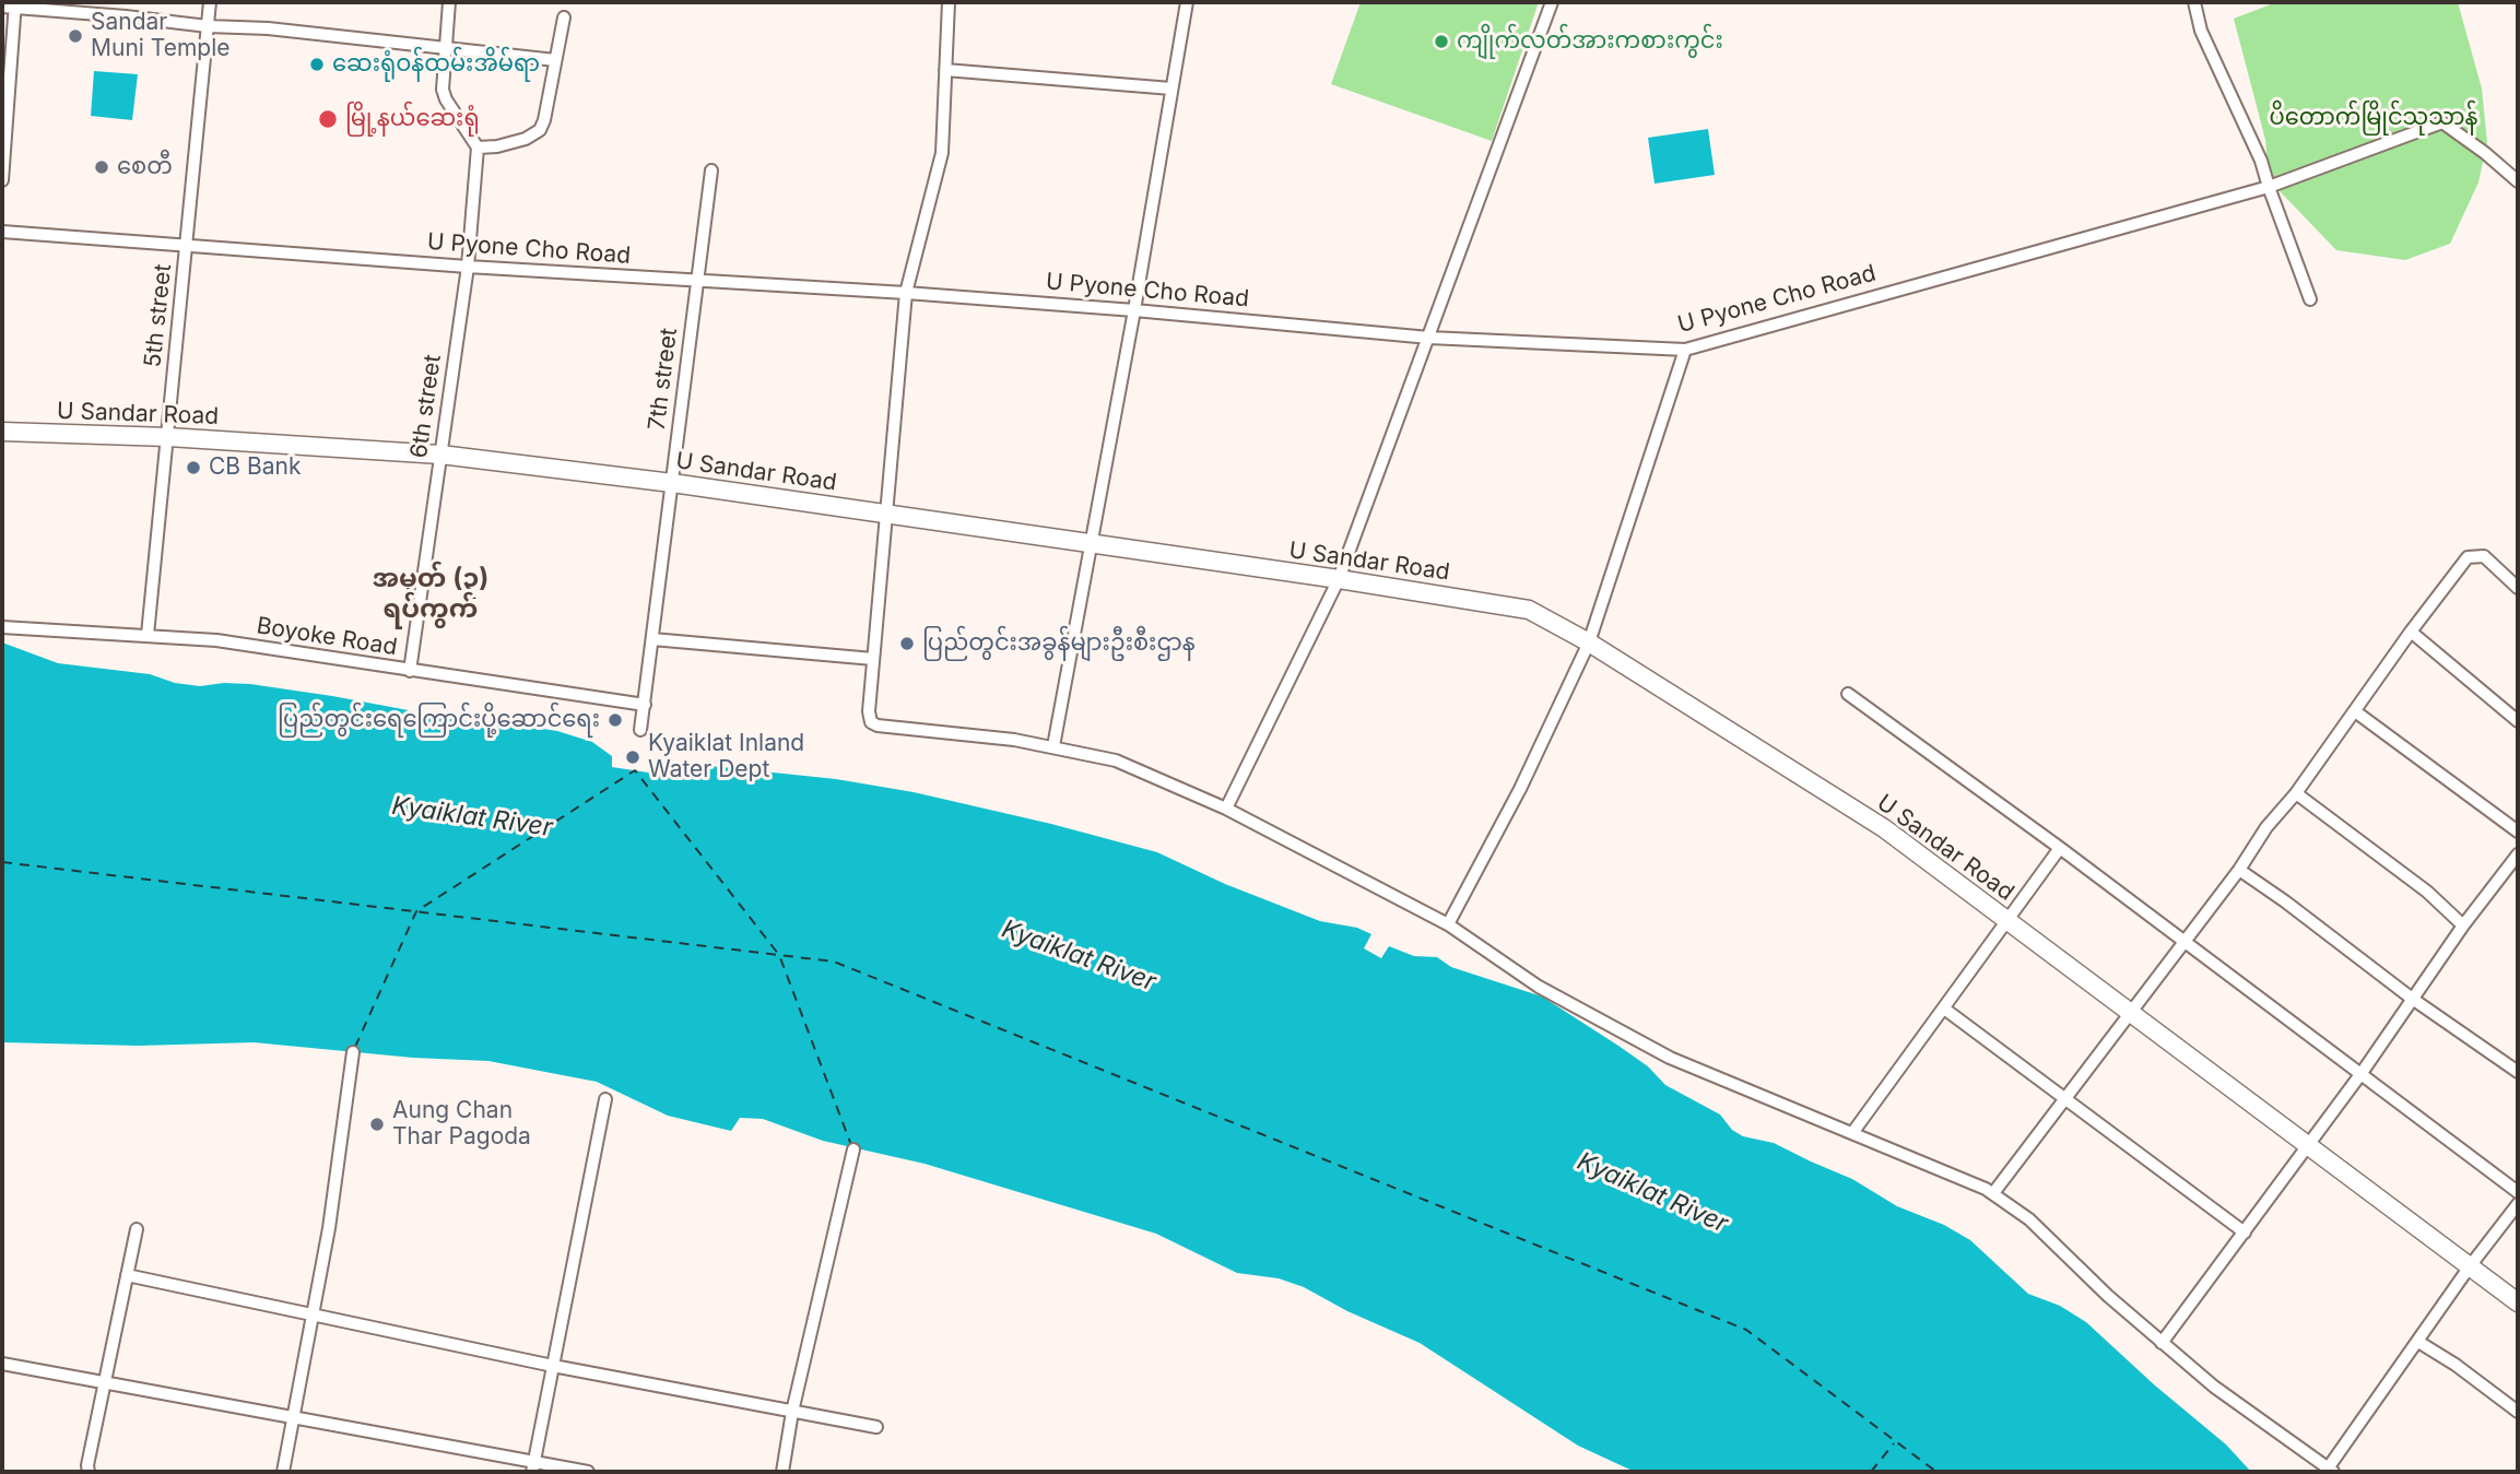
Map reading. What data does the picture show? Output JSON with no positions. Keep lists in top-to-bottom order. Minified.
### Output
{"streets":{"main road":["U Sandar Road"],"street":["U Pyone Cho Road","5th street","7th street","6th street","Boyoke Road"]},"crossings":[["U Pyone Cho Road","5th street"],["U Pyone Cho Road","7th street"],["U Pyone Cho Road","6th street"],["5th street","U Sandar Road"],["5th street","Boyoke Road"],["7th street","U Sandar Road"],["7th street","Boyoke Road"],["6th street","U Sandar Road"],["6th street","Boyoke Road"]],"districts":["အမှတ် (၃) ရပ်ကွက်"],"water":["Kyaiklat River"],"parks":["ပိတောက်မြိုင်သုသာန်"],"places":["Sandar Muni Temple","ကျိုက်လတ်အားကစားကွင်း","ဆေးရုံဝန်ထမ်းအိမ်ရာ","မြို့နယ်ဆေးရုံ","စေတီ","CB Bank","ပြည်တွင်းအခွန်များဦးစီးဌာန","ပြည်တွင်းရေကြောင်းပို့ဆောင်ရေး","Kyaiklat Inland Water Dept","Aung Chan Thar Pagoda"]}
